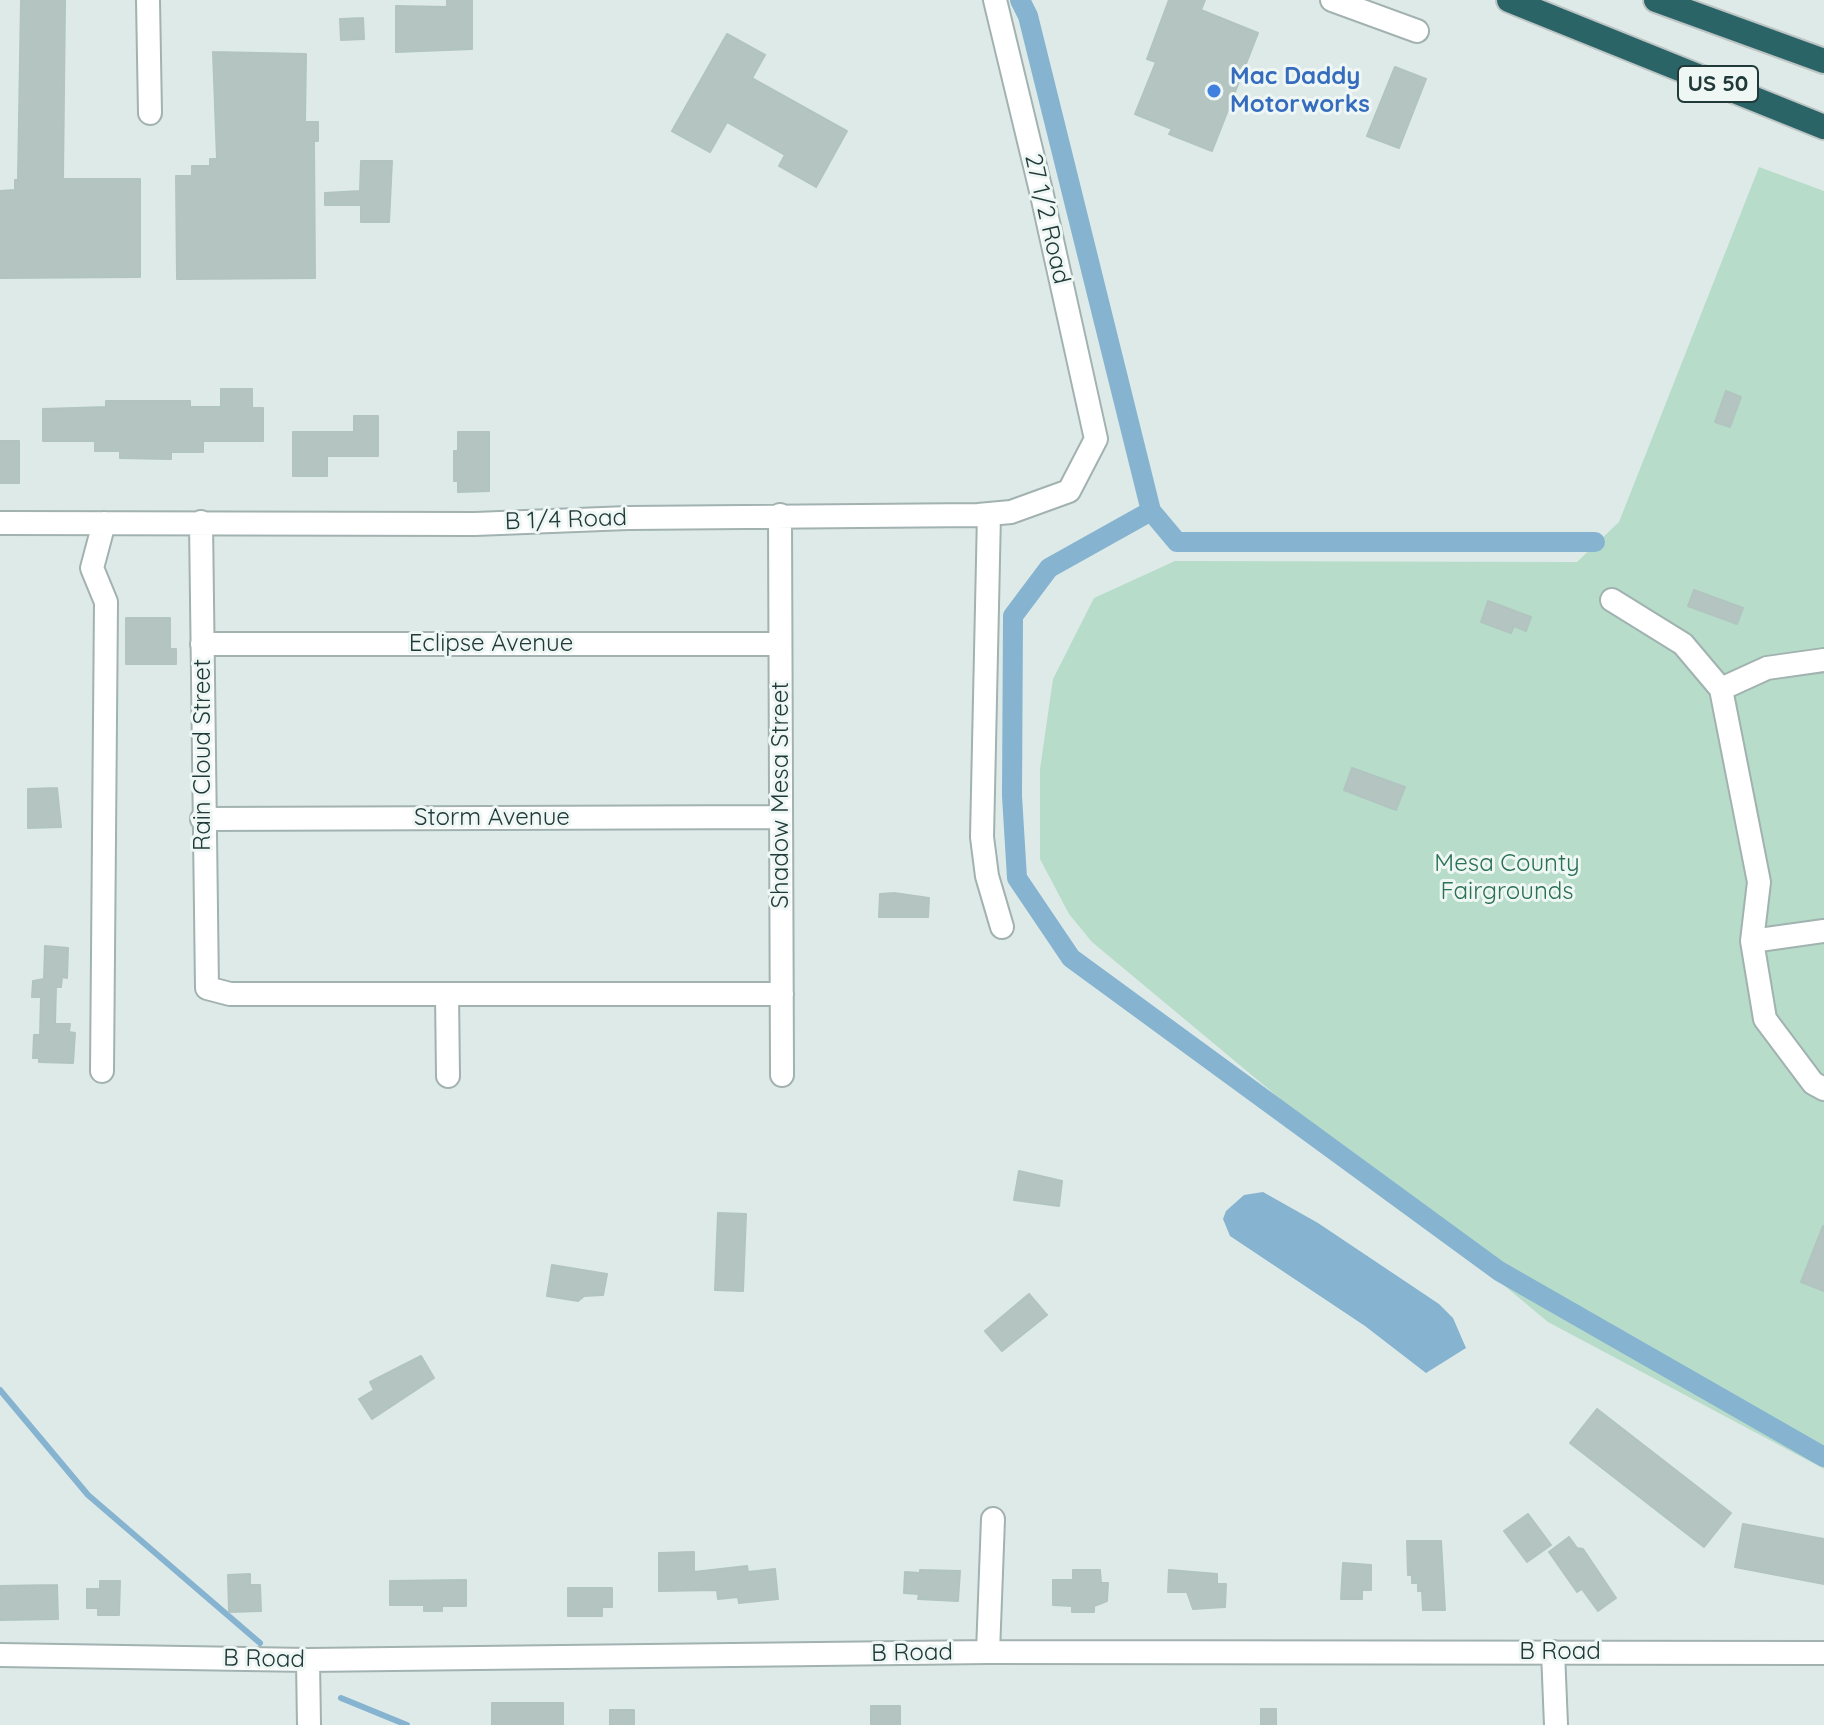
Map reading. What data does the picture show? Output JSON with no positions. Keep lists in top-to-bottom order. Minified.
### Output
{"streets":{"highway":["US 50"],"street":["27 1/2 Road","B 1/4 Road","Eclipse Avenue","Rain Cloud Street","Shadow Mesa Street","Storm Avenue","B Road"]},"crossings":[["27 1/2 Road","B 1/4 Road"],["B 1/4 Road","Rain Cloud Street"],["B 1/4 Road","Shadow Mesa Street"],["Eclipse Avenue","Rain Cloud Street"],["Eclipse Avenue","Shadow Mesa Street"],["Rain Cloud Street","Storm Avenue"],["Shadow Mesa Street","Storm Avenue"]],"parks":["Mesa County Fairgrounds"],"places":["Mac Daddy Motorworks"]}
